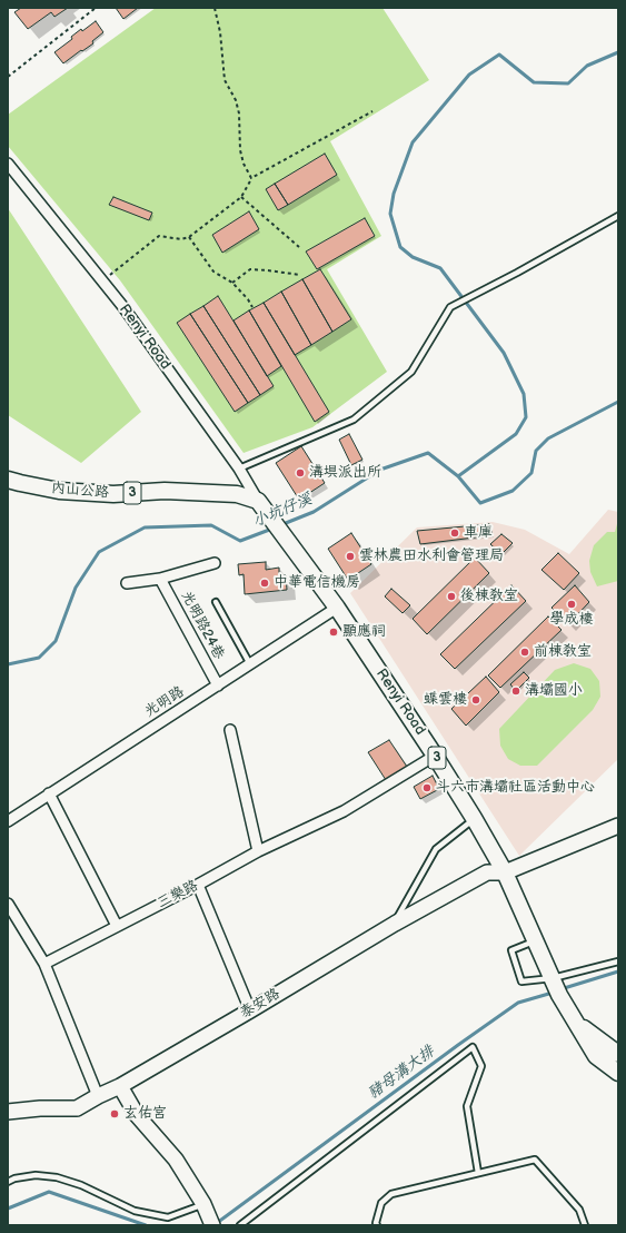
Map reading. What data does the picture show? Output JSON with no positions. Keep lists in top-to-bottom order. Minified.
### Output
{"streets":{"main road":["Renyi Road","內山公路","3"],"street":["光明路24巷","光明路","三樂路","泰安路"]},"crossings":[["Renyi Road","內山公路"],["Renyi Road","3"],["Renyi Road","光明路"],["Renyi Road","三樂路"],["Renyi Road","泰安路"],["光明路24巷","光明路"]],"water":["小坑仔溪","豬母溝大排"],"places":["溝埧派出所","車庫","雲林農田水利會管理局","中華電信機房","後棟教室","學成樓","顯應祠","前棟教室","溝壩國小","蝶雲樓","斗六市溝壩社區活動中心","玄佑宮"]}
